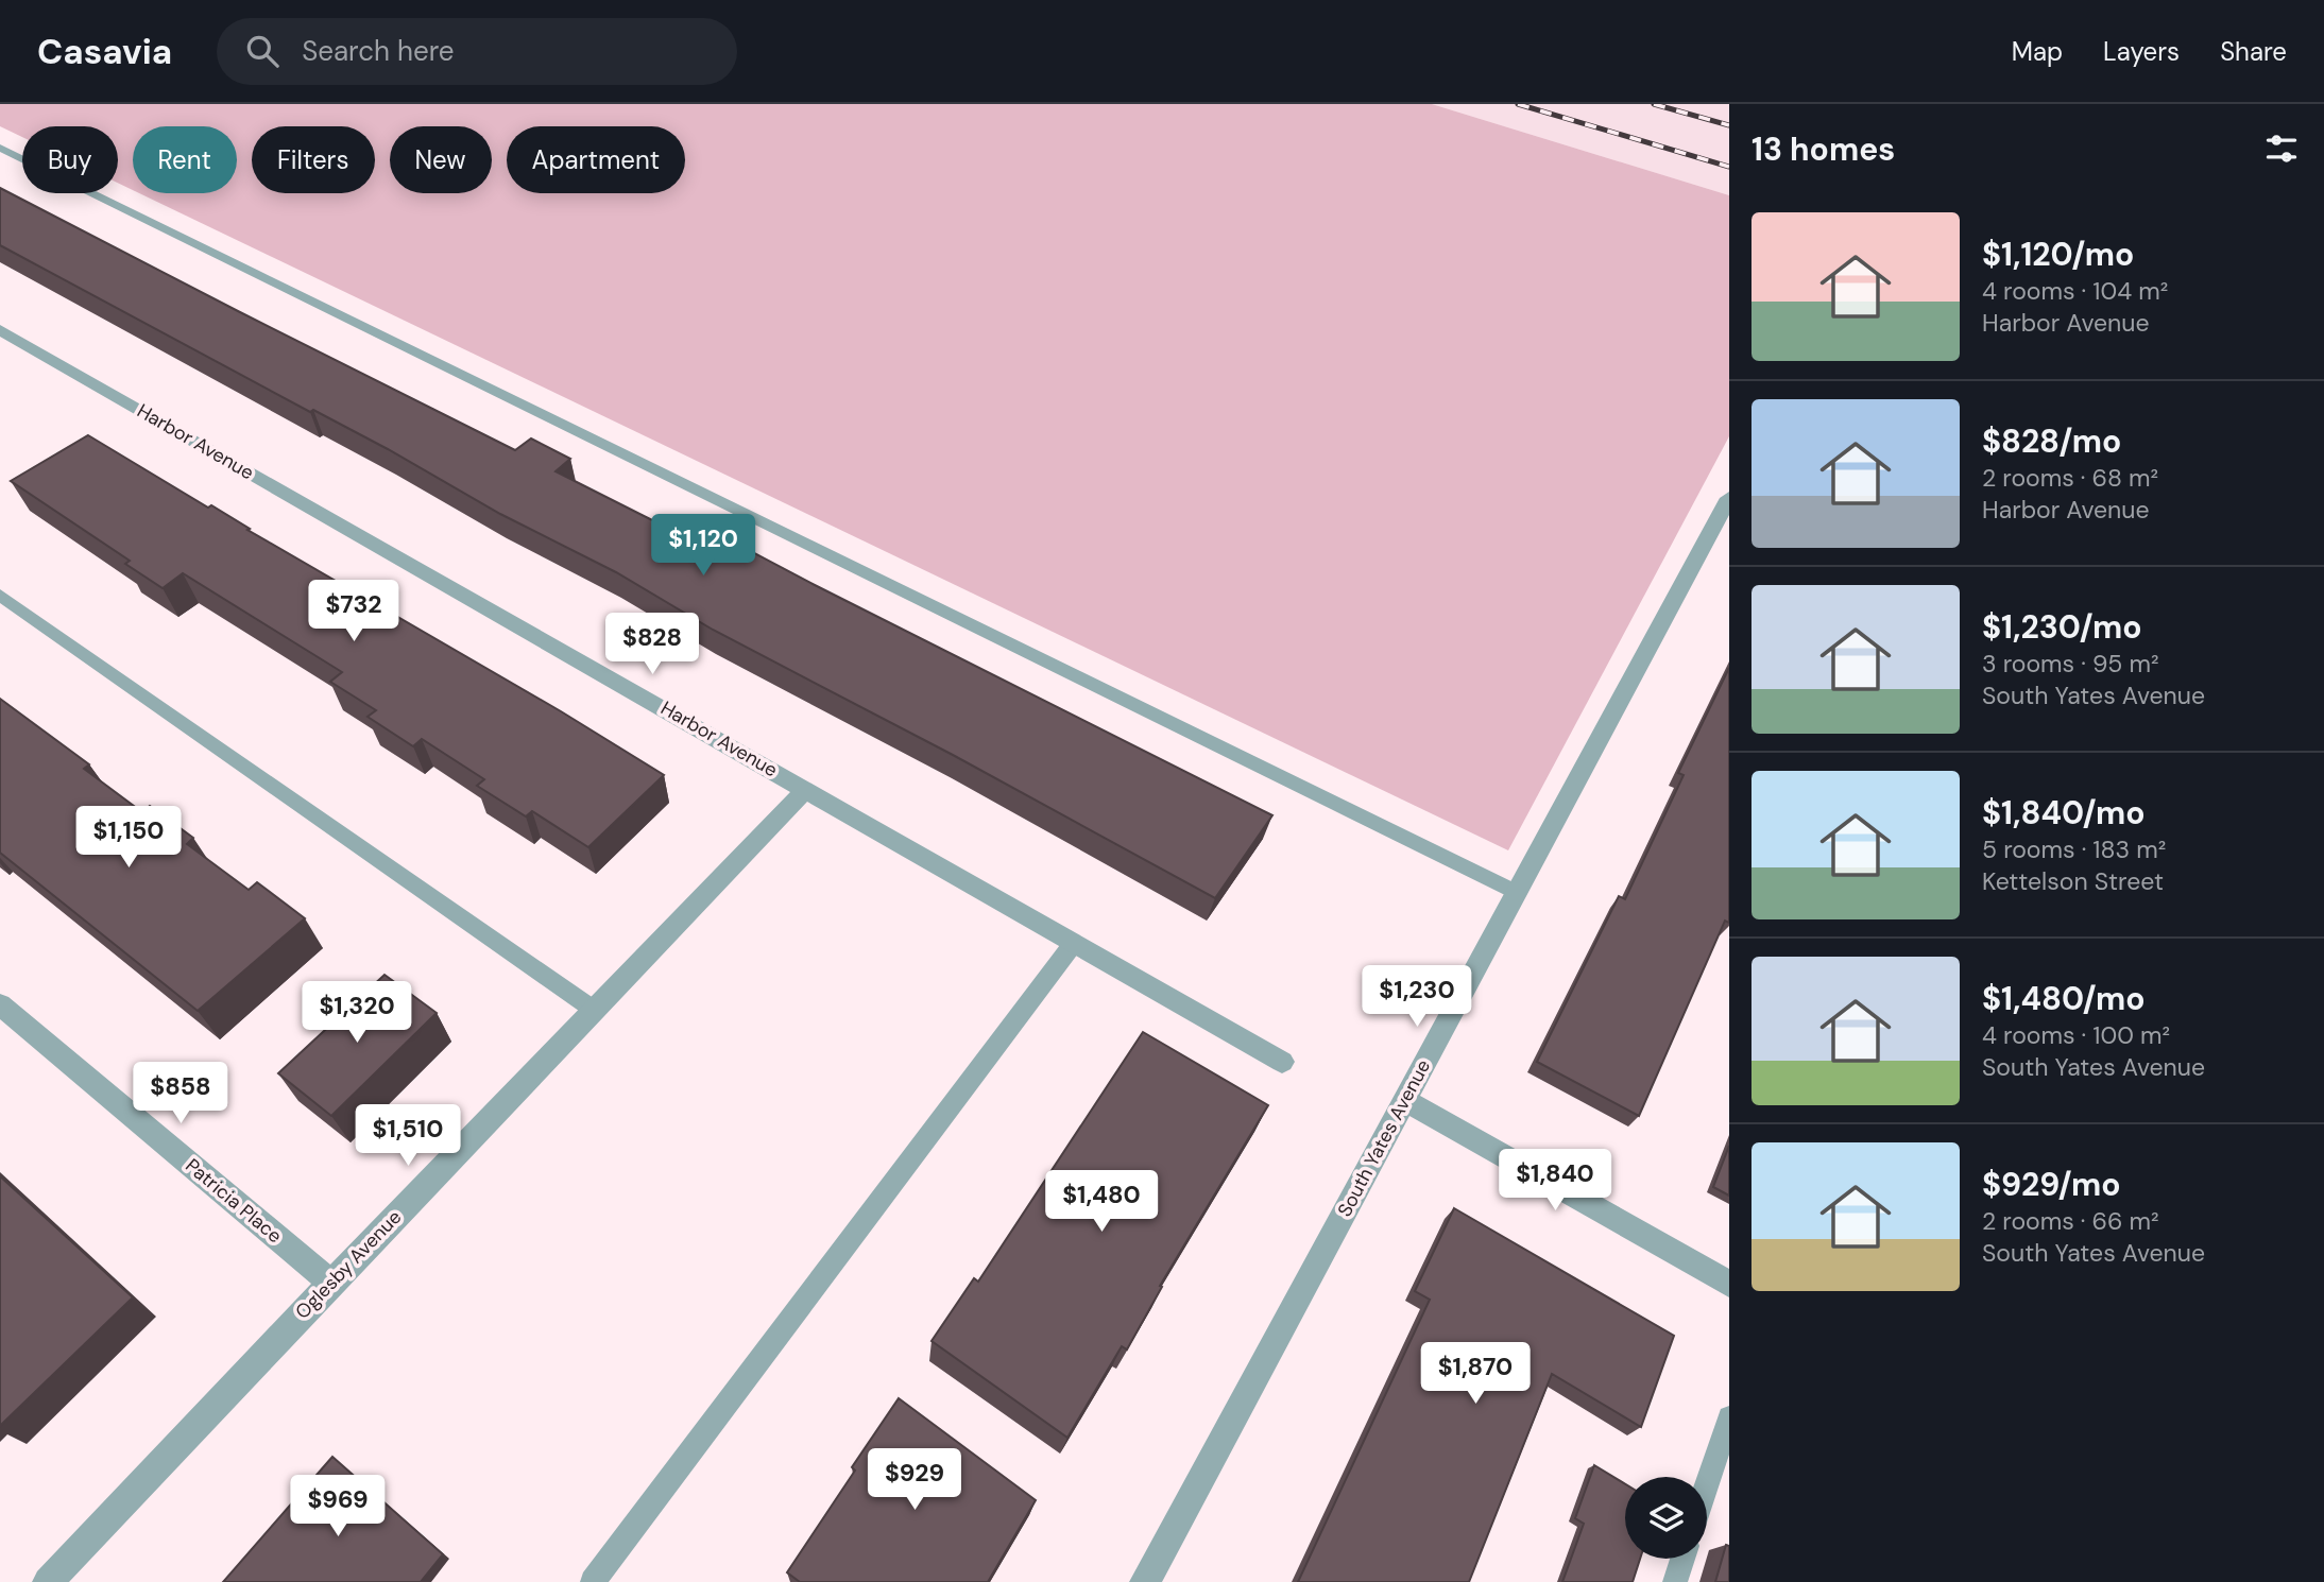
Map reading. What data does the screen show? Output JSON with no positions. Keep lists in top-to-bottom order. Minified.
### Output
{"streets":{"street":["Harbor Avenue","South Yates Avenue","Patricia Place","Oglesby Avenue"]},"crossings":[["Harbor Avenue","Oglesby Avenue"],["Patricia Place","Oglesby Avenue"]],"page":{"header":"Casavia","search":"Search here","nav":["Map","Layers","Share"],"heading":"13 homes","chip":["Buy","Rent","Filters","New","Apartment"],"list":[{"name":"$1,120/mo","note":"4 rooms · 104 m² · Harbor Avenue"},{"name":"$828/mo","note":"2 rooms · 68 m² · Harbor Avenue"},{"name":"$1,230/mo","note":"3 rooms · 95 m² · South Yates Avenue"},{"name":"$1,840/mo","note":"5 rooms · 183 m² · Kettelson Street"},{"name":"$1,480/mo","note":"4 rooms · 100 m² · South Yates Avenue"},{"name":"$929/mo","note":"2 rooms · 66 m² · South Yates Avenue"}],"price":["$1,120","$732","$828","$1,150","$1,230","$1,320","$858","$1,510","$1,840","$1,480","$1,870","$929","$969"]}}
